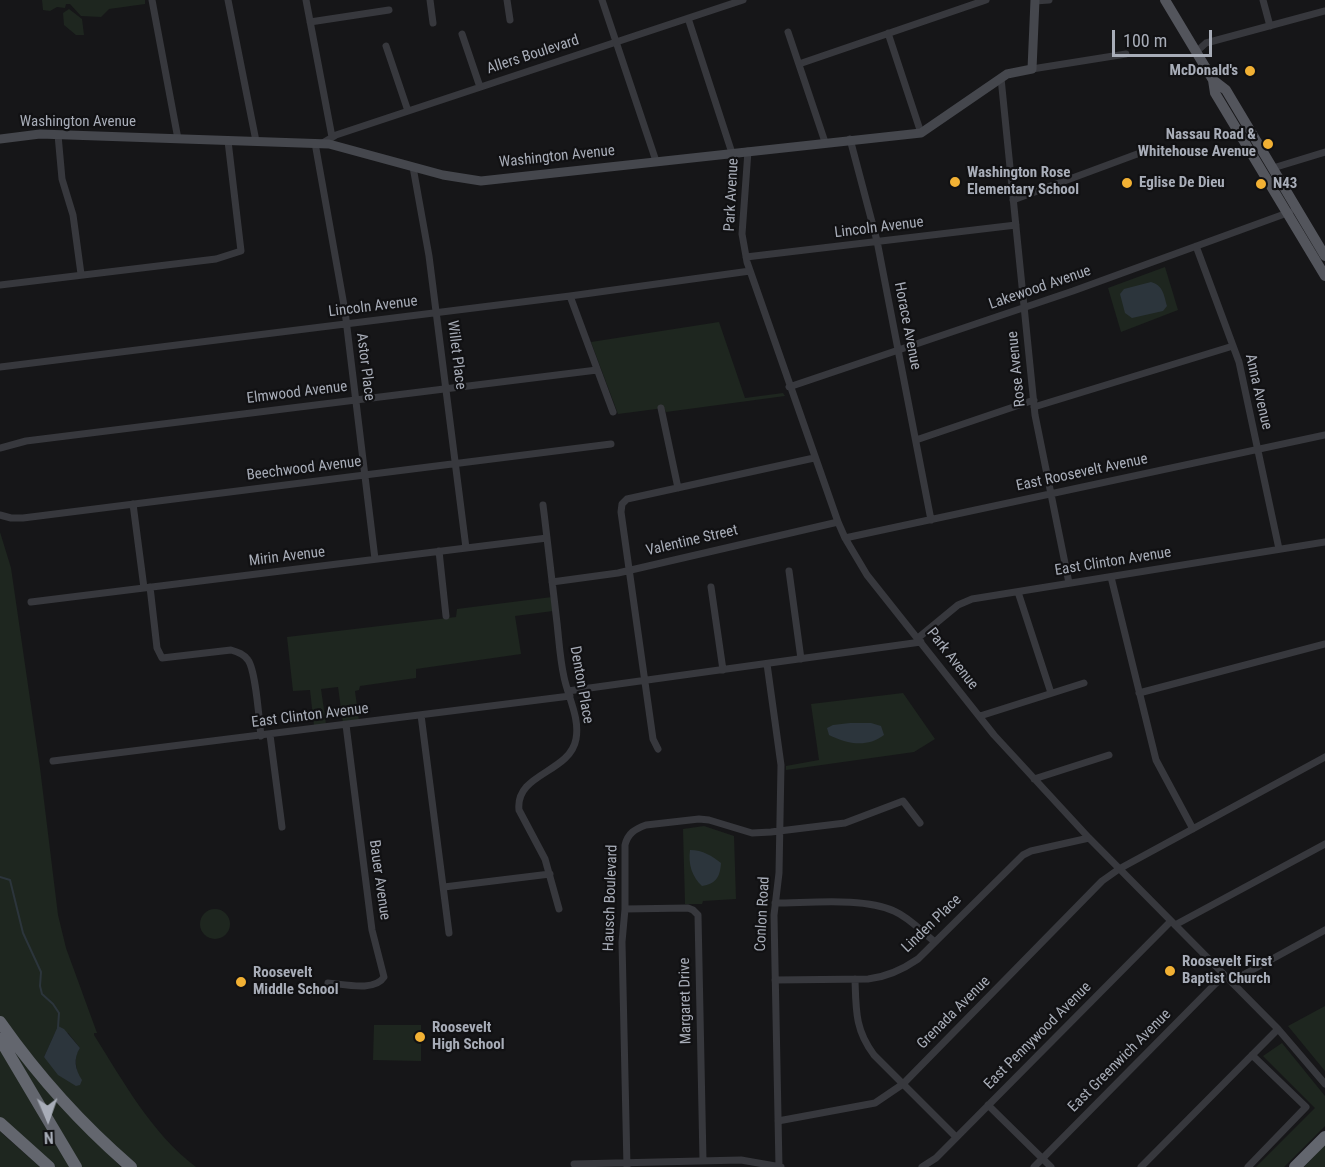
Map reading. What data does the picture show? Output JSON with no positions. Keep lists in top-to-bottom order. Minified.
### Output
{"streets":{"street":["Allers Boulevard","Washington Avenue","Park Avenue","Lincoln Avenue","Lakewood Avenue","Horace Avenue","Willet Place","Astor Place","Rose Avenue","Anna Avenue","Elmwood Avenue","Beechwood Avenue","East Roosevelt Avenue","Valentine Street","Mirin Avenue","East Clinton Avenue","Denton Place","Bauer Avenue","Hausch Boulevard","Conlon Road","Linden Place","Margaret Drive","Grenada Avenue","East Pennywood Avenue","East Greenwich Avenue"]},"crossings":[["Allers Boulevard","Washington Avenue"],["Allers Boulevard","Astor Place"],["Washington Avenue","Park Avenue"],["Washington Avenue","Horace Avenue"],["Washington Avenue","Willet Place"],["Washington Avenue","Astor Place"],["Washington Avenue","Rose Avenue"],["Park Avenue","Lincoln Avenue"],["Park Avenue","Lakewood Avenue"],["Park Avenue","East Roosevelt Avenue"],["Park Avenue","Valentine Street"],["Park Avenue","East Clinton Avenue"],["Park Avenue","Linden Place"],["Park Avenue","Grenada Avenue"],["Park Avenue","East Pennywood Avenue"],["Park Avenue","East Greenwich Avenue"],["Lincoln Avenue","Horace Avenue"],["Lincoln Avenue","Willet Place"],["Lincoln Avenue","Astor Place"],["Lincoln Avenue","Rose Avenue"],["Lakewood Avenue","Horace Avenue"],["Lakewood Avenue","Rose Avenue"],["Lakewood Avenue","Anna Avenue"],["Horace Avenue","East Roosevelt Avenue"],["Willet Place","Elmwood Avenue"],["Willet Place","Beechwood Avenue"],["Willet Place","Mirin Avenue"],["Astor Place","Elmwood Avenue"],["Astor Place","Beechwood Avenue"],["Astor Place","Mirin Avenue"],["Rose Avenue","East Roosevelt Avenue"],["Rose Avenue","East Clinton Avenue"],["Anna Avenue","East Roosevelt Avenue"],["Anna Avenue","East Clinton Avenue"],["Valentine Street","Denton Place"],["Mirin Avenue","Denton Place"],["East Clinton Avenue","Denton Place"],["East Clinton Avenue","Bauer Avenue"],["Hausch Boulevard","Conlon Road"],["Hausch Boulevard","Margaret Drive"],["Conlon Road","Linden Place"],["Conlon Road","Grenada Avenue"]],"places":["McDonald's","Nassau Road & Whitehouse Avenue","Washington Rose Elementary School","Eglise De Dieu","N43","Roosevelt First Baptist Church","Roosevelt Middle School","Roosevelt High School"],"scale_bar":"100 m","north":"bottom"}
